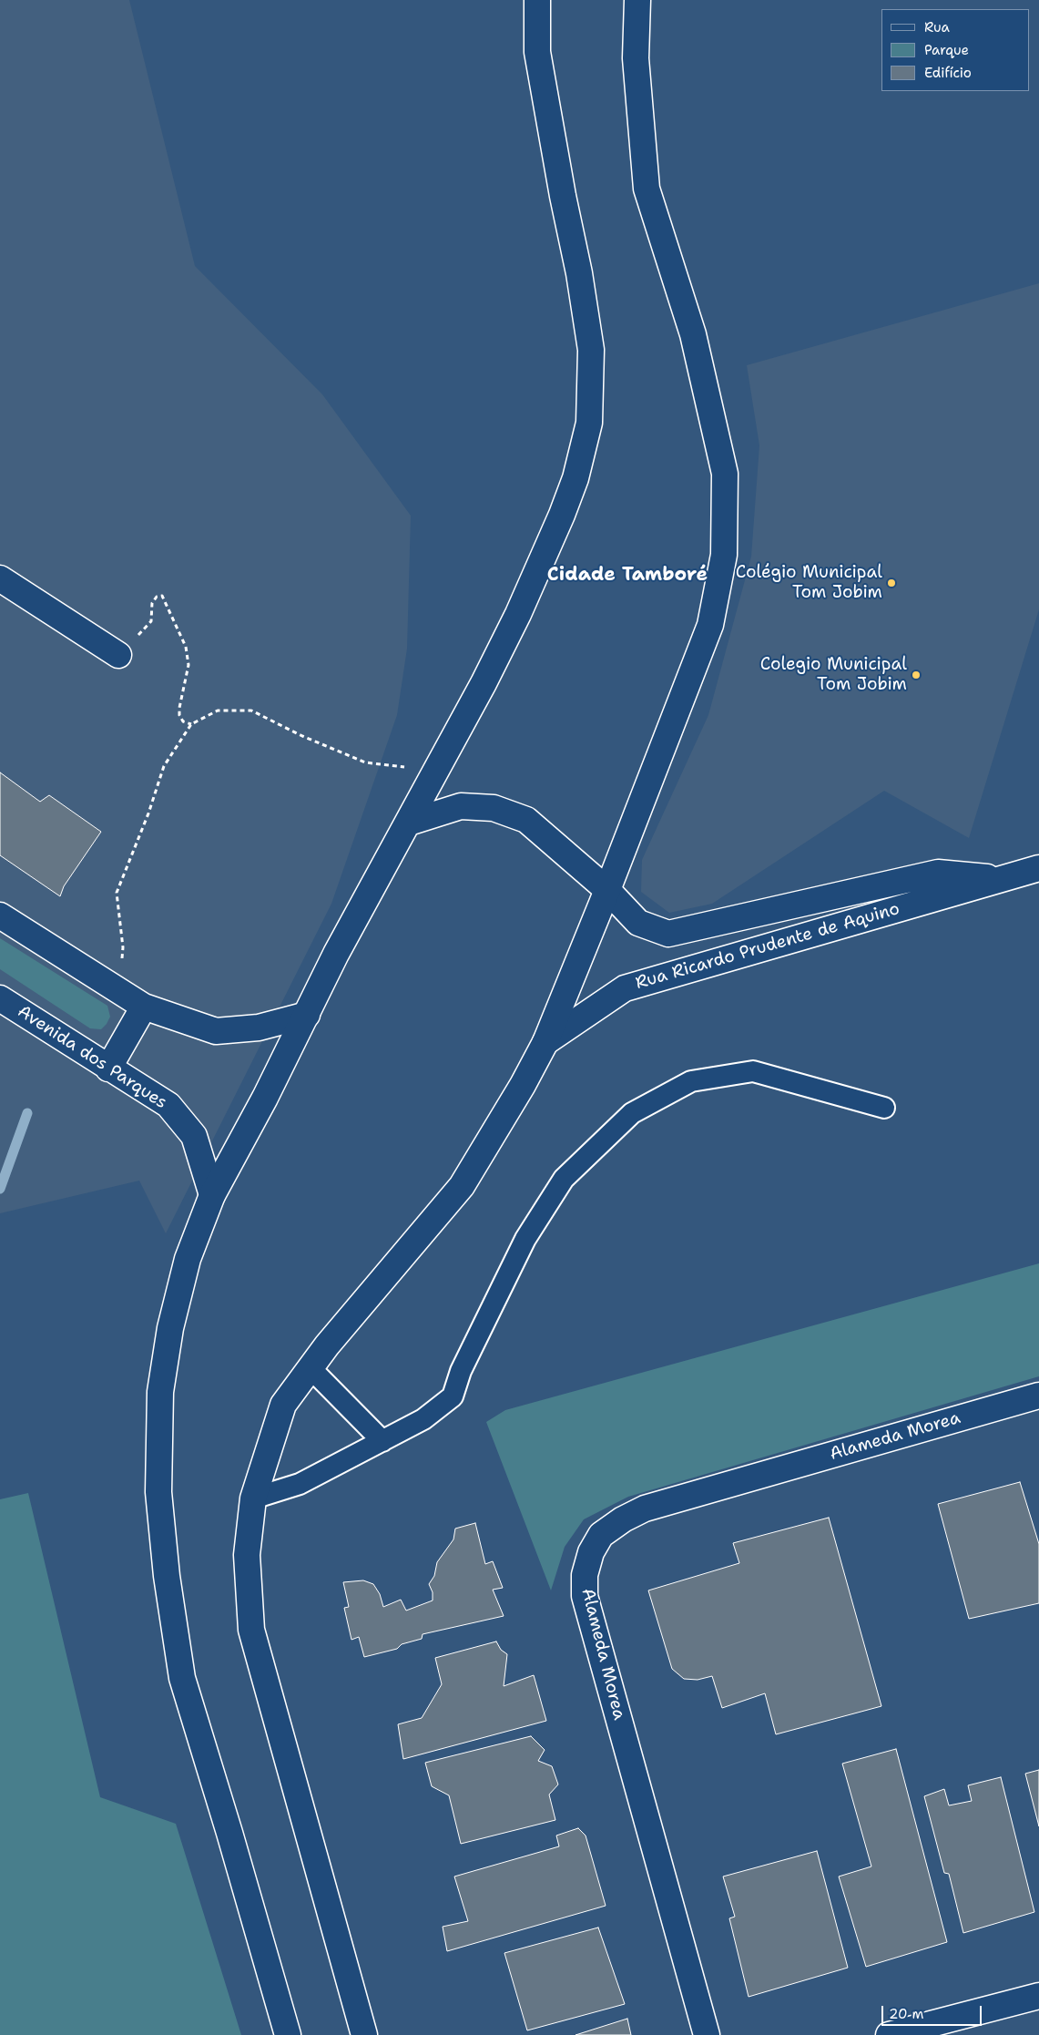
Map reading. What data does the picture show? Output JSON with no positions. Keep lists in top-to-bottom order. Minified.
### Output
{"streets":{"main road":["Rua Ricardo Prudente de Aquino","Avenida dos Parques","Alameda Morea"]},"districts":["Cidade Tamboré"],"places":["Colégio Municipal Tom Jobim","Colegio Municipal Tom Jobim"],"legend":["Rua","Parque","Edifício"],"scale_bar":"20 m"}
